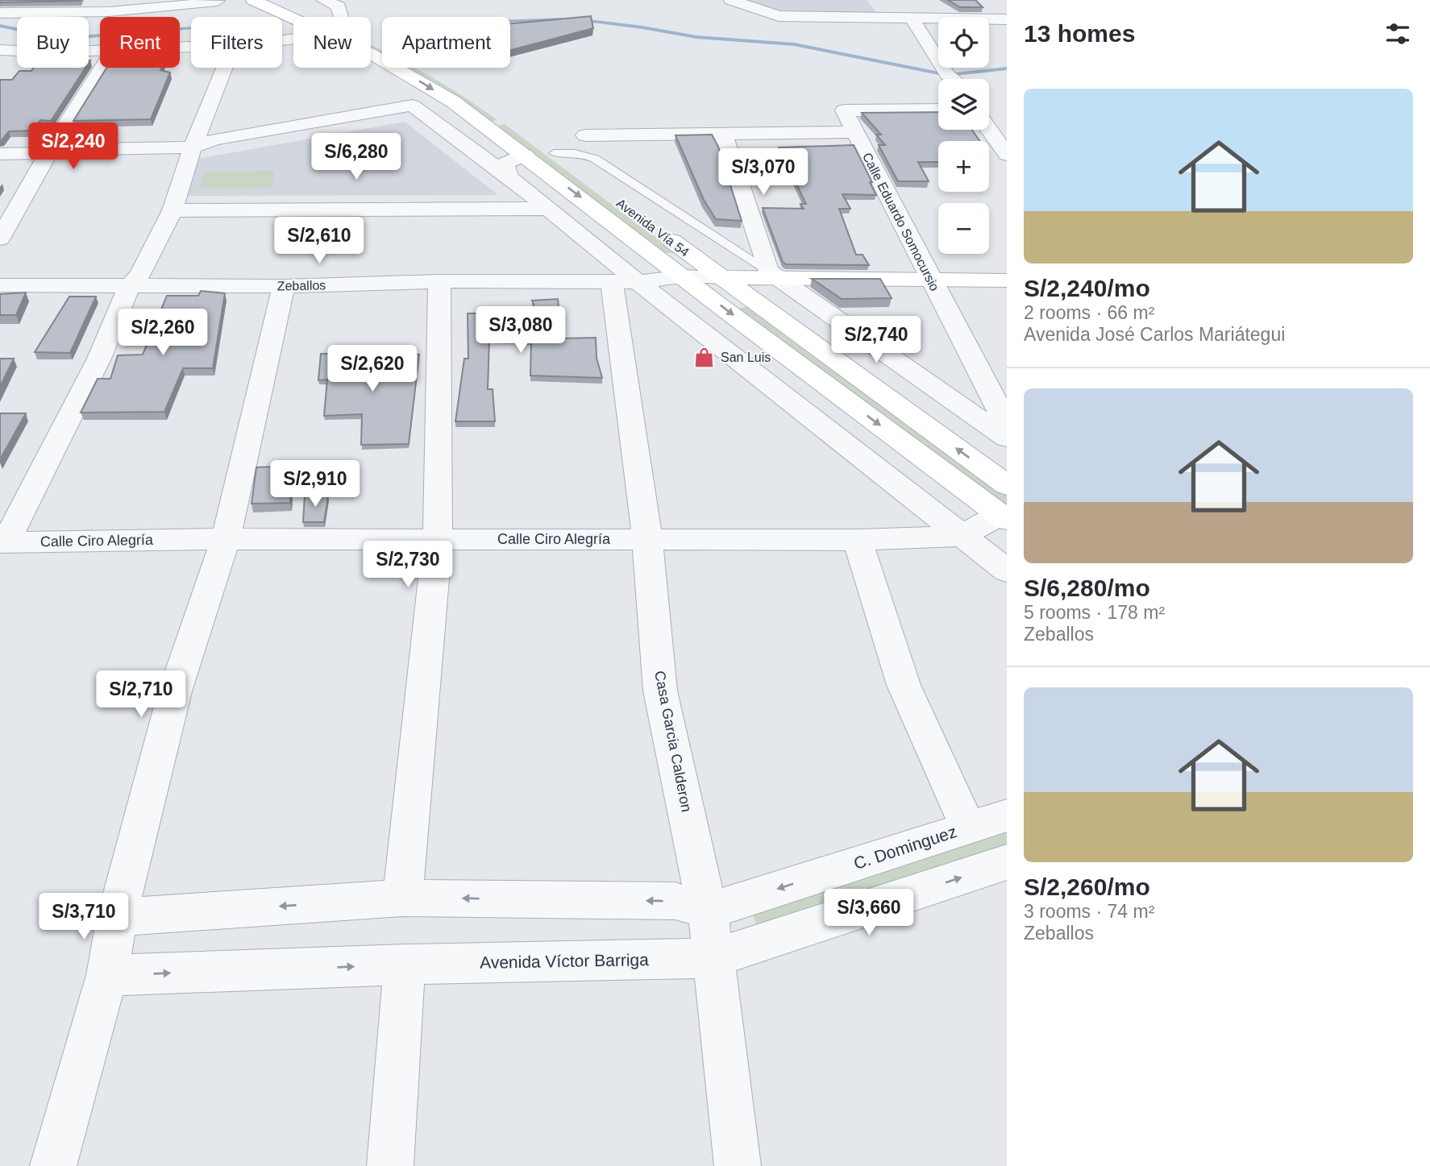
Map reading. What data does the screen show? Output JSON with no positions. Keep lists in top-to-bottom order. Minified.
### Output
{"streets":{"main road":["Avenida Vía 54"],"street":["Calle Eduardo Somocursio","Zeballos","Calle Ciro Alegría","Casa Garcia Calderon","C. Dominguez","Avenida Víctor Barriga"]},"crossings":[["Avenida Vía 54","Zeballos"],["Avenida Vía 54","Calle Ciro Alegría"],["Zeballos","Casa Garcia Calderon"],["Calle Ciro Alegría","Casa Garcia Calderon"],["Casa Garcia Calderon","C. Dominguez"],["Casa Garcia Calderon","Avenida Víctor Barriga"]],"one_way":["C. Dominguez"],"places":{"shop":["San Luis"]},"page":{"heading":"13 homes","map_buttons":["+","−"],"chip":["Buy","Rent","Filters","New","Apartment"],"list":[{"name":"S/2,240/mo","note":"2 rooms · 66 m² · Avenida José Carlos Mariátegui"},{"name":"S/6,280/mo","note":"5 rooms · 178 m² · Zeballos"},{"name":"S/2,260/mo","note":"3 rooms · 74 m² · Zeballos"}],"price":["S/2,240","S/6,280","S/3,070","S/2,610","S/3,080","S/2,260","S/2,740","S/2,620","S/2,910","S/2,730","S/2,710","S/3,660","S/3,710"]}}
